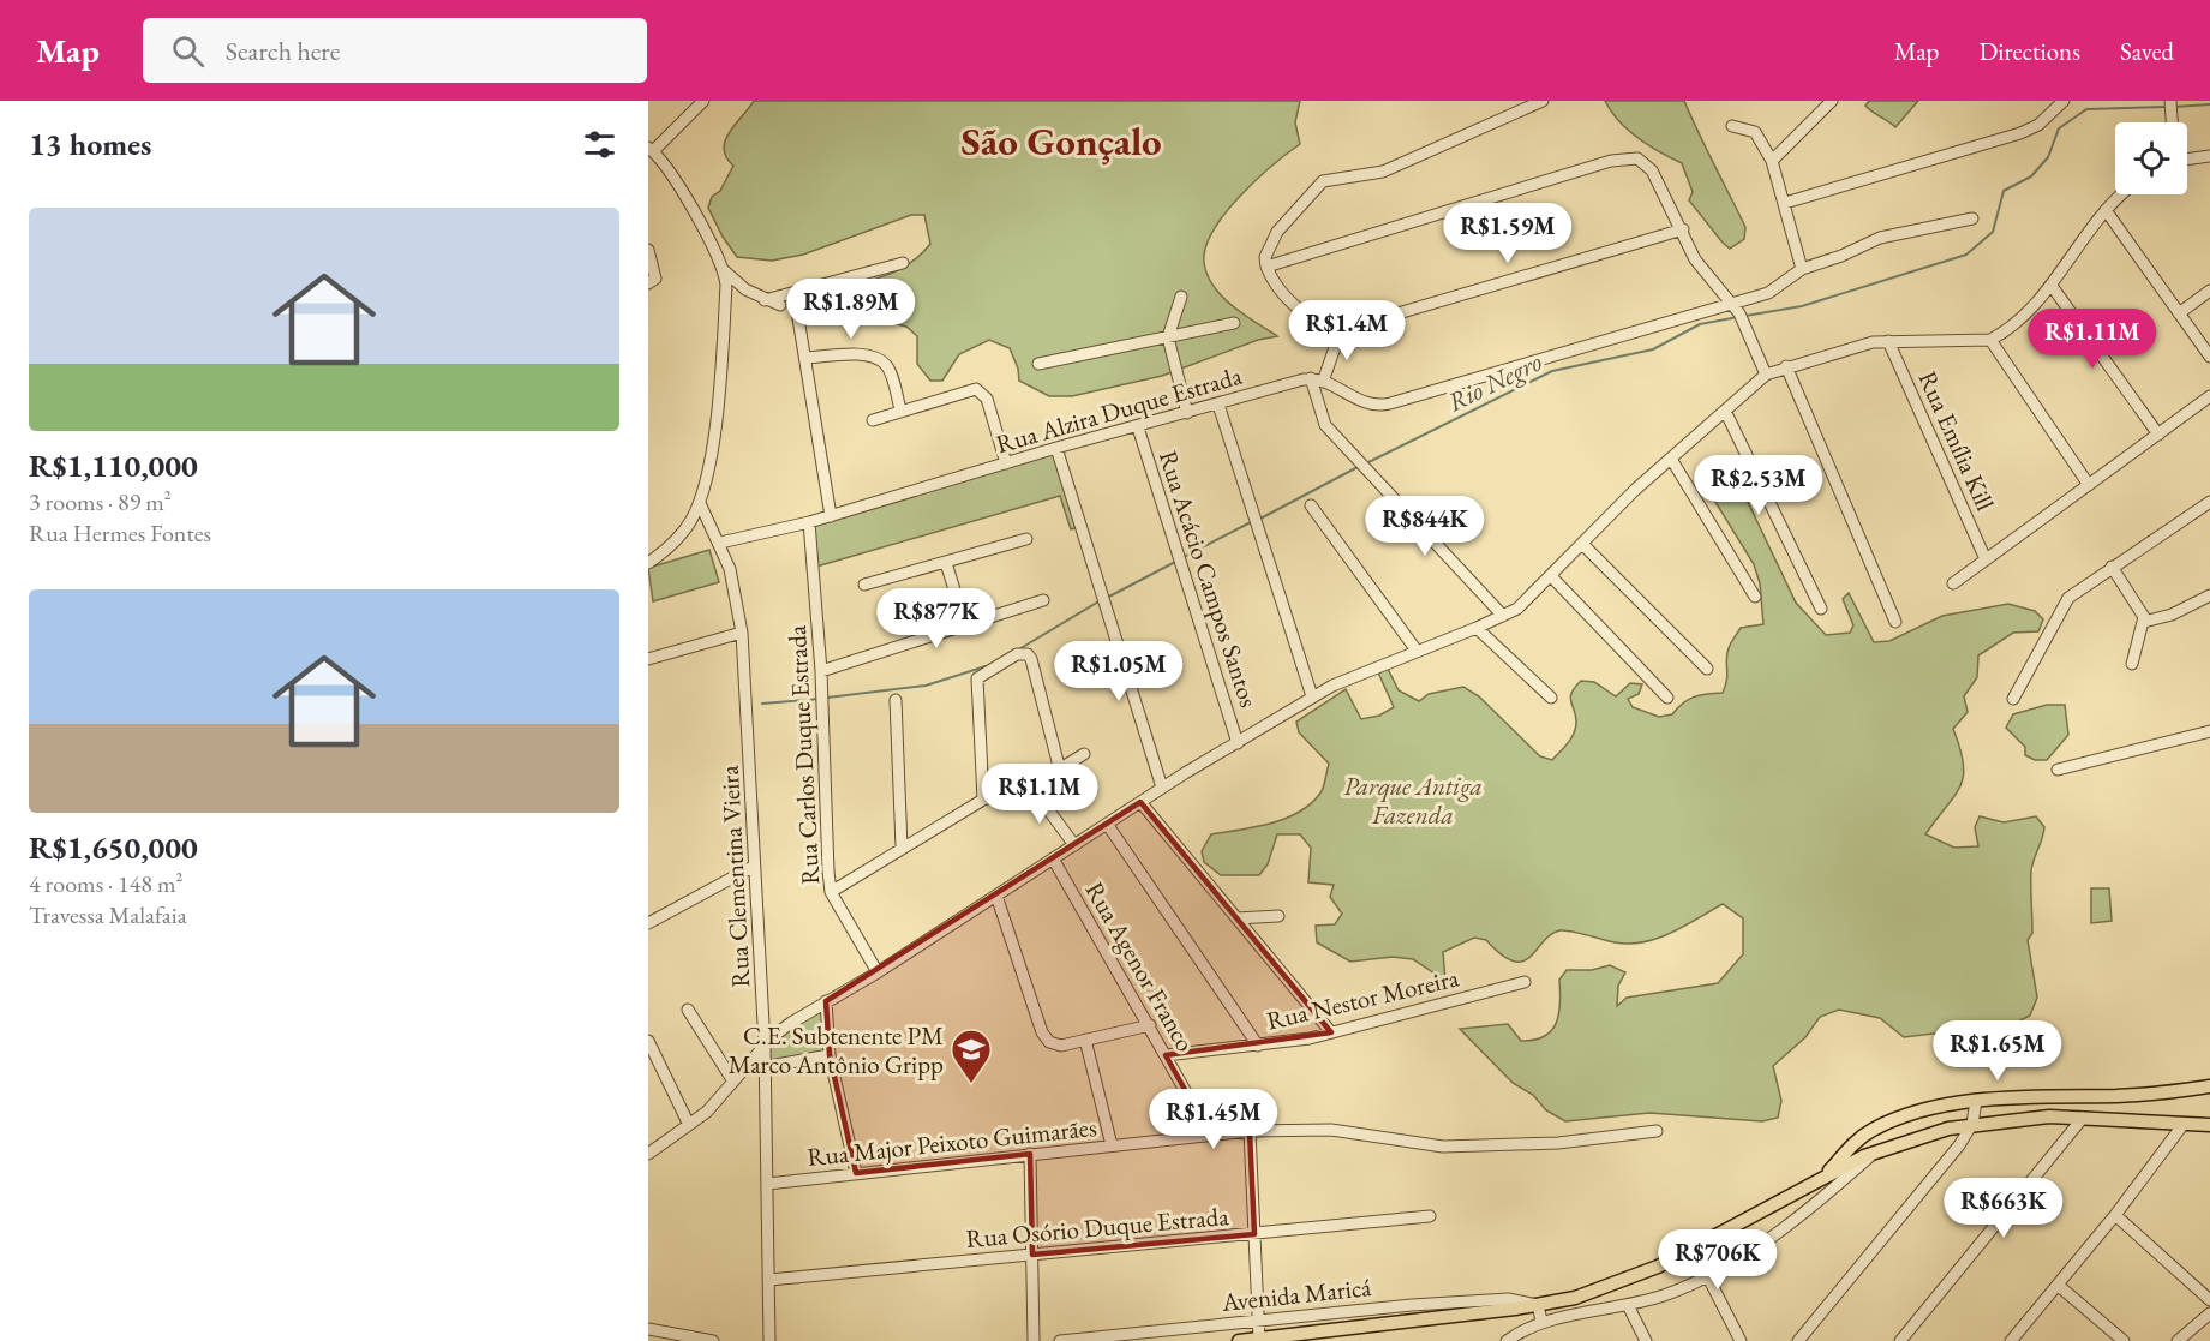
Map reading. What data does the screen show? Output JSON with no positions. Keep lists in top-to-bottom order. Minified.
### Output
{"streets":{"street":["Rua Alzira Duque Estrada","Rua Emília Kill","Rua Acácio Campos Santos","Rua Carlos Duque Estrada","Rua Clementina Vieira","Rua Agenor Franco","Rua Nestor Moreira","Rua Major Peixoto Guimarães","Rua Osório Duque Estrada","Avenida Maricá"]},"crossings":[["Rua Alzira Duque Estrada","Rua Acácio Campos Santos"],["Rua Alzira Duque Estrada","Rua Carlos Duque Estrada"],["Rua Alzira Duque Estrada","Rua Clementina Vieira"],["Rua Clementina Vieira","Rua Major Peixoto Guimarães"],["Rua Clementina Vieira","Rua Osório Duque Estrada"],["Rua Agenor Franco","Rua Nestor Moreira"],["Rua Agenor Franco","Rua Major Peixoto Guimarães"]],"districts":["São Gonçalo"],"water":["Rio Negro"],"parks":["Parque Antiga Fazenda"],"places":{"school or university":["C.E. Subtenente PM Marco Antônio Gripp"]},"page":{"header":"Map","search":"Search here","nav":["Map","Directions","Saved"],"heading":"13 homes","list":[{"name":"R$1,110,000","note":"3 rooms · 89 m² · Rua Hermes Fontes"},{"name":"R$1,650,000","note":"4 rooms · 148 m² · Travessa Malafaia"}],"price":["R$1.59M","R$1.89M","R$1.4M","R$1.11M","R$2.53M","R$844K","R$877K","R$1.05M","R$1.1M","R$1.65M","R$1.45M","R$663K","R$706K"]}}
